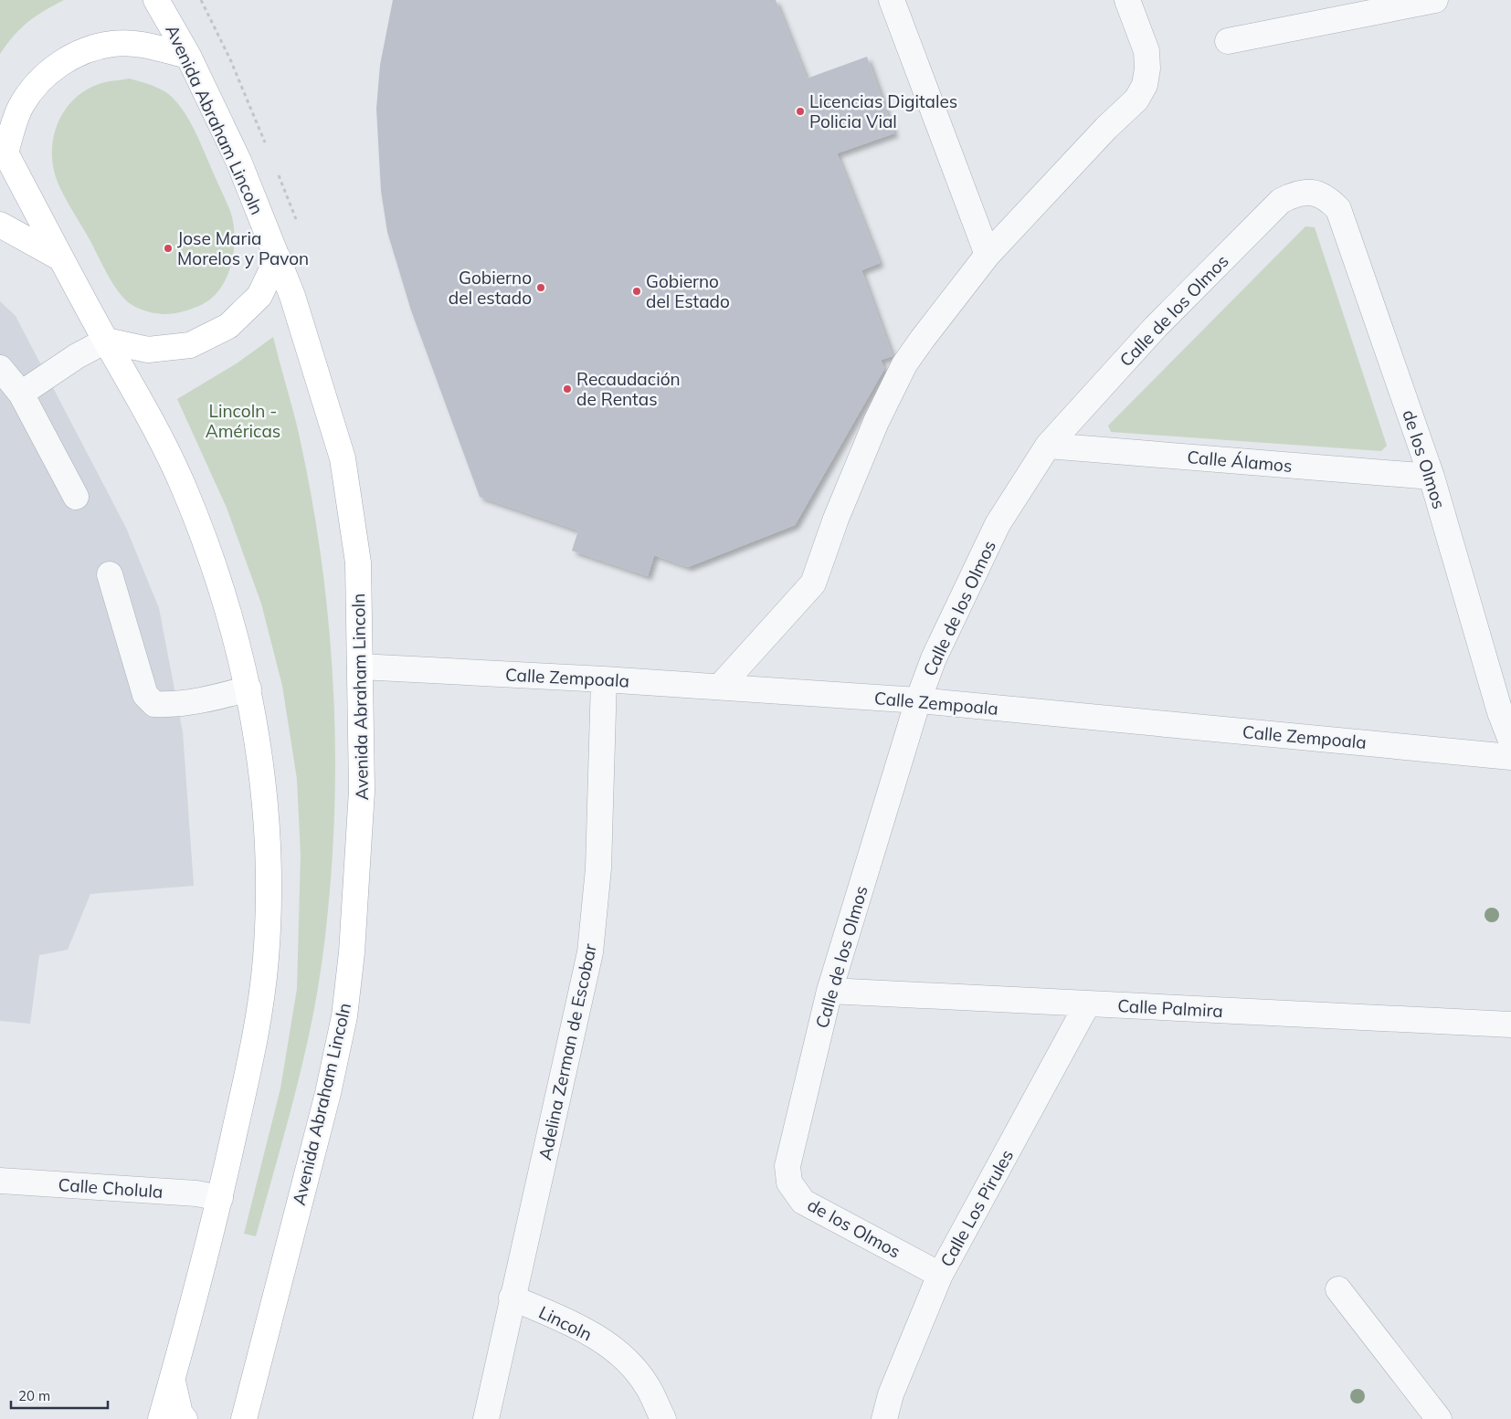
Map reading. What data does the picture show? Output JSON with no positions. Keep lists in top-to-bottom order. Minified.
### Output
{"streets":{"main road":["Avenida Abraham Lincoln"],"street":["Calle de los Olmos","de los Olmos","Calle Álamos","Calle Zempoala","Calle Palmira","Adelina Zerman de Escobar","Calle Cholula","Calle Los Pirules","Lincoln"]},"crossings":[["Avenida Abraham Lincoln","Calle Zempoala"],["Calle de los Olmos","de los Olmos"],["Calle de los Olmos","Calle Álamos"],["Calle de los Olmos","Calle Zempoala"],["Calle de los Olmos","Calle Palmira"],["de los Olmos","Calle Álamos"],["de los Olmos","Calle Los Pirules"],["Calle Zempoala","Adelina Zerman de Escobar"],["Calle Palmira","Calle Los Pirules"],["Adelina Zerman de Escobar","Lincoln"]],"parks":["Lincoln - Américas"],"places":["Licencias Digitales Policia Vial","Jose Maria Morelos y Pavon","Gobierno del estado","Gobierno del Estado","Recaudación de Rentas"],"scale_bar":"20 m"}
